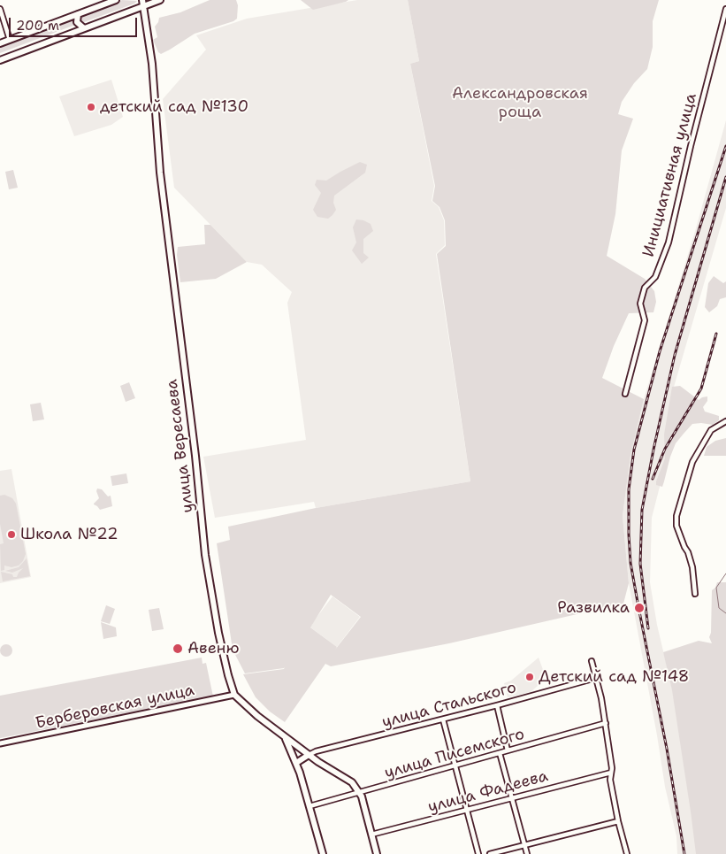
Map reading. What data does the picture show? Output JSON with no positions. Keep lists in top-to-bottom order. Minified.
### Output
{"streets":{"main road":["улица Вересаева"],"street":["Инициативная улица","улица Стальского","Берберовская улица","улица Писемского","улица Фадеева"]},"crossings":[["улица Вересаева","Берберовская улица"]],"parks":["Александровская роща"],"places":["детский сад №130","Школа №22","Развилка","Авеню","Детский сад №148"],"scale_bar":"200 m"}
